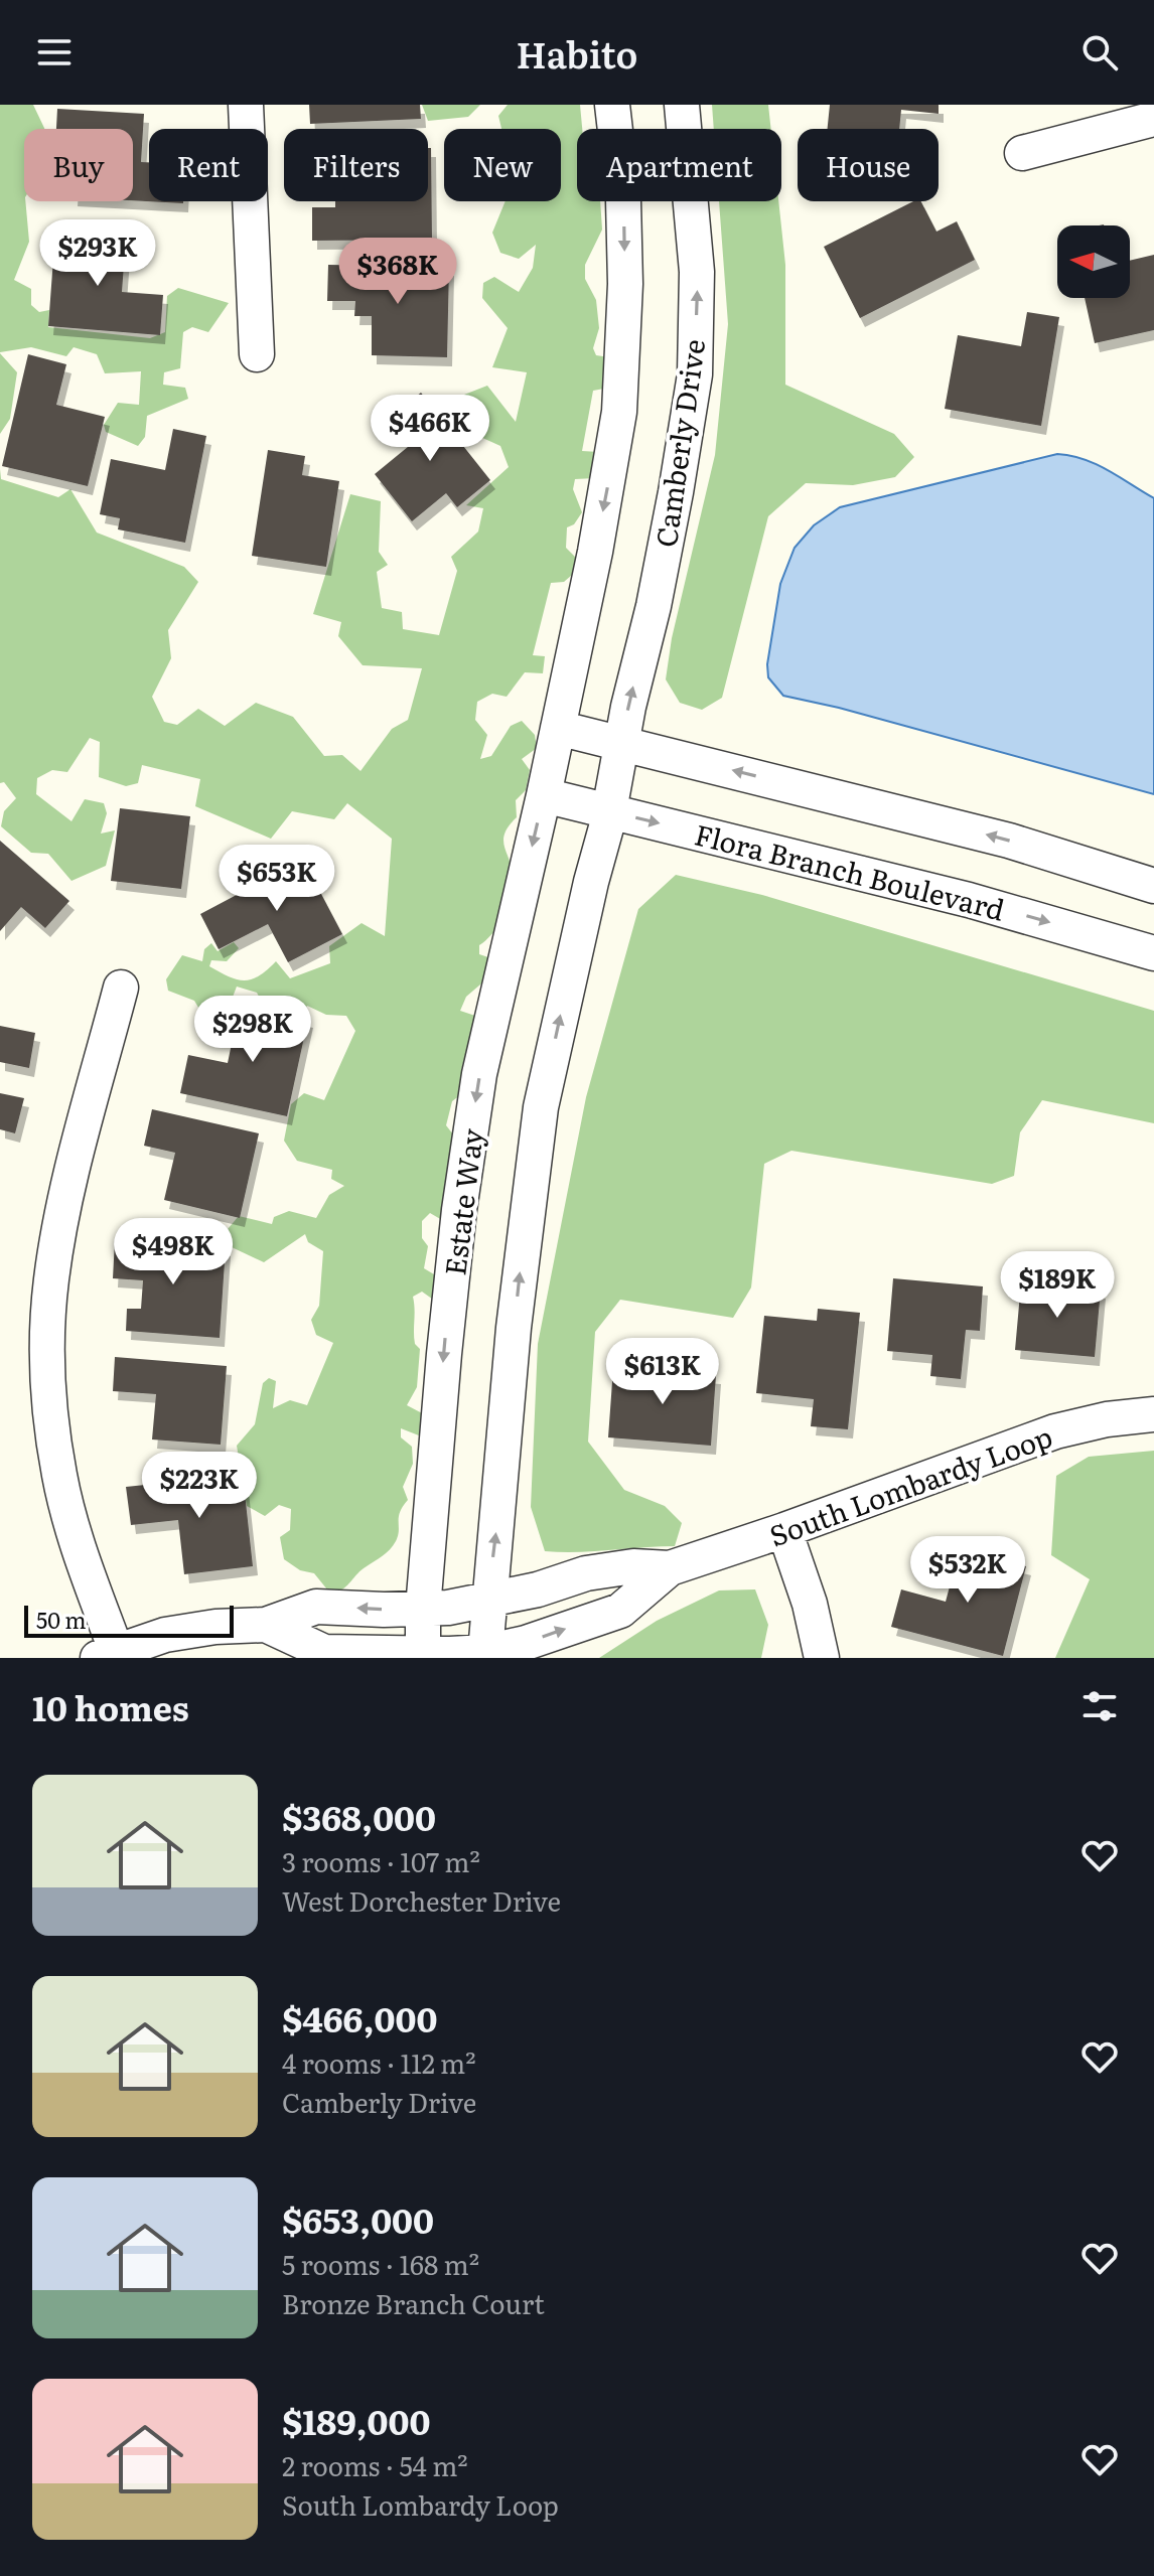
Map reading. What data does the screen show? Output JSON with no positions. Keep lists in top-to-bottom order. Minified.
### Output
{"streets":{"street":["Camberly Drive","Flora Branch Boulevard","Estate Way","South Lombardy Loop"]},"crossings":[["Camberly Drive","Flora Branch Boulevard"],["Flora Branch Boulevard","Estate Way"],["Estate Way","South Lombardy Loop"]],"scale_bar":"50 m","north":"left","page":{"header":"Habito","chip":["Buy","Rent","Filters","New","Apartment","House"],"price":["$293K","$368K","$466K","$653K","$298K","$498K","$189K","$613K","$223K","$532K"],"scale":"50 m","heading":"10 homes","list":[{"name":"$368,000","note":"3 rooms · 107 m² · West Dorchester Drive"},{"name":"$466,000","note":"4 rooms · 112 m² · Camberly Drive"},{"name":"$653,000","note":"5 rooms · 168 m² · Bronze Branch Court"},{"name":"$189,000","note":"2 rooms · 54 m² · South Lombardy Loop"}]}}
